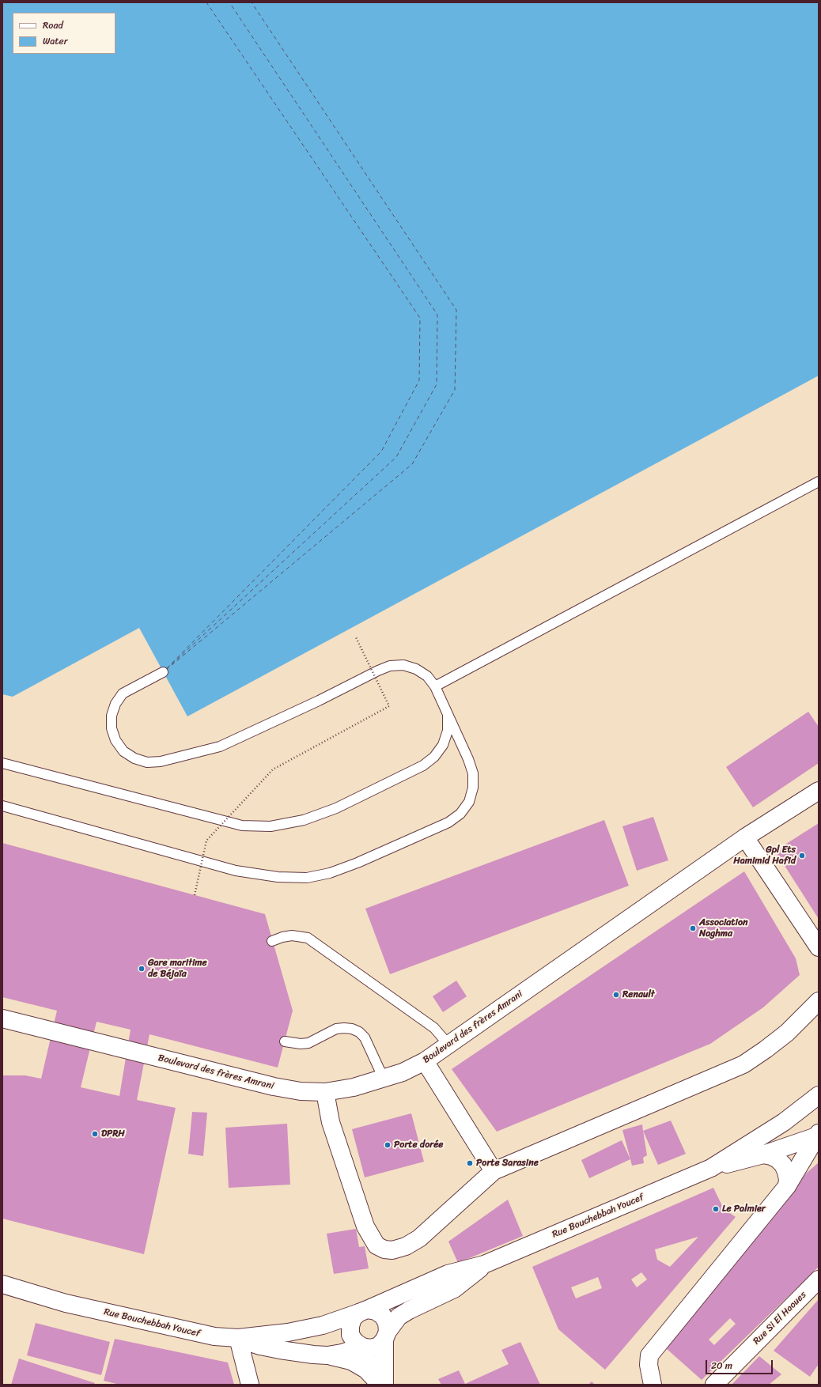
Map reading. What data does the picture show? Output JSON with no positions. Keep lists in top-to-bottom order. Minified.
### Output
{"streets":{"street":["Boulevard des frères Amrani","Rue Bouchebbah Youcef","Rue Si El Haoues"]},"places":["Gpl Ets Hamimid Hafid","Association Naghma","Gare maritime de Béjaïa","Renault","DPRH","Porte dorée","Porte Sarasine","Le Palmier"],"legend":["Road","Water"],"scale_bar":"20 m"}
